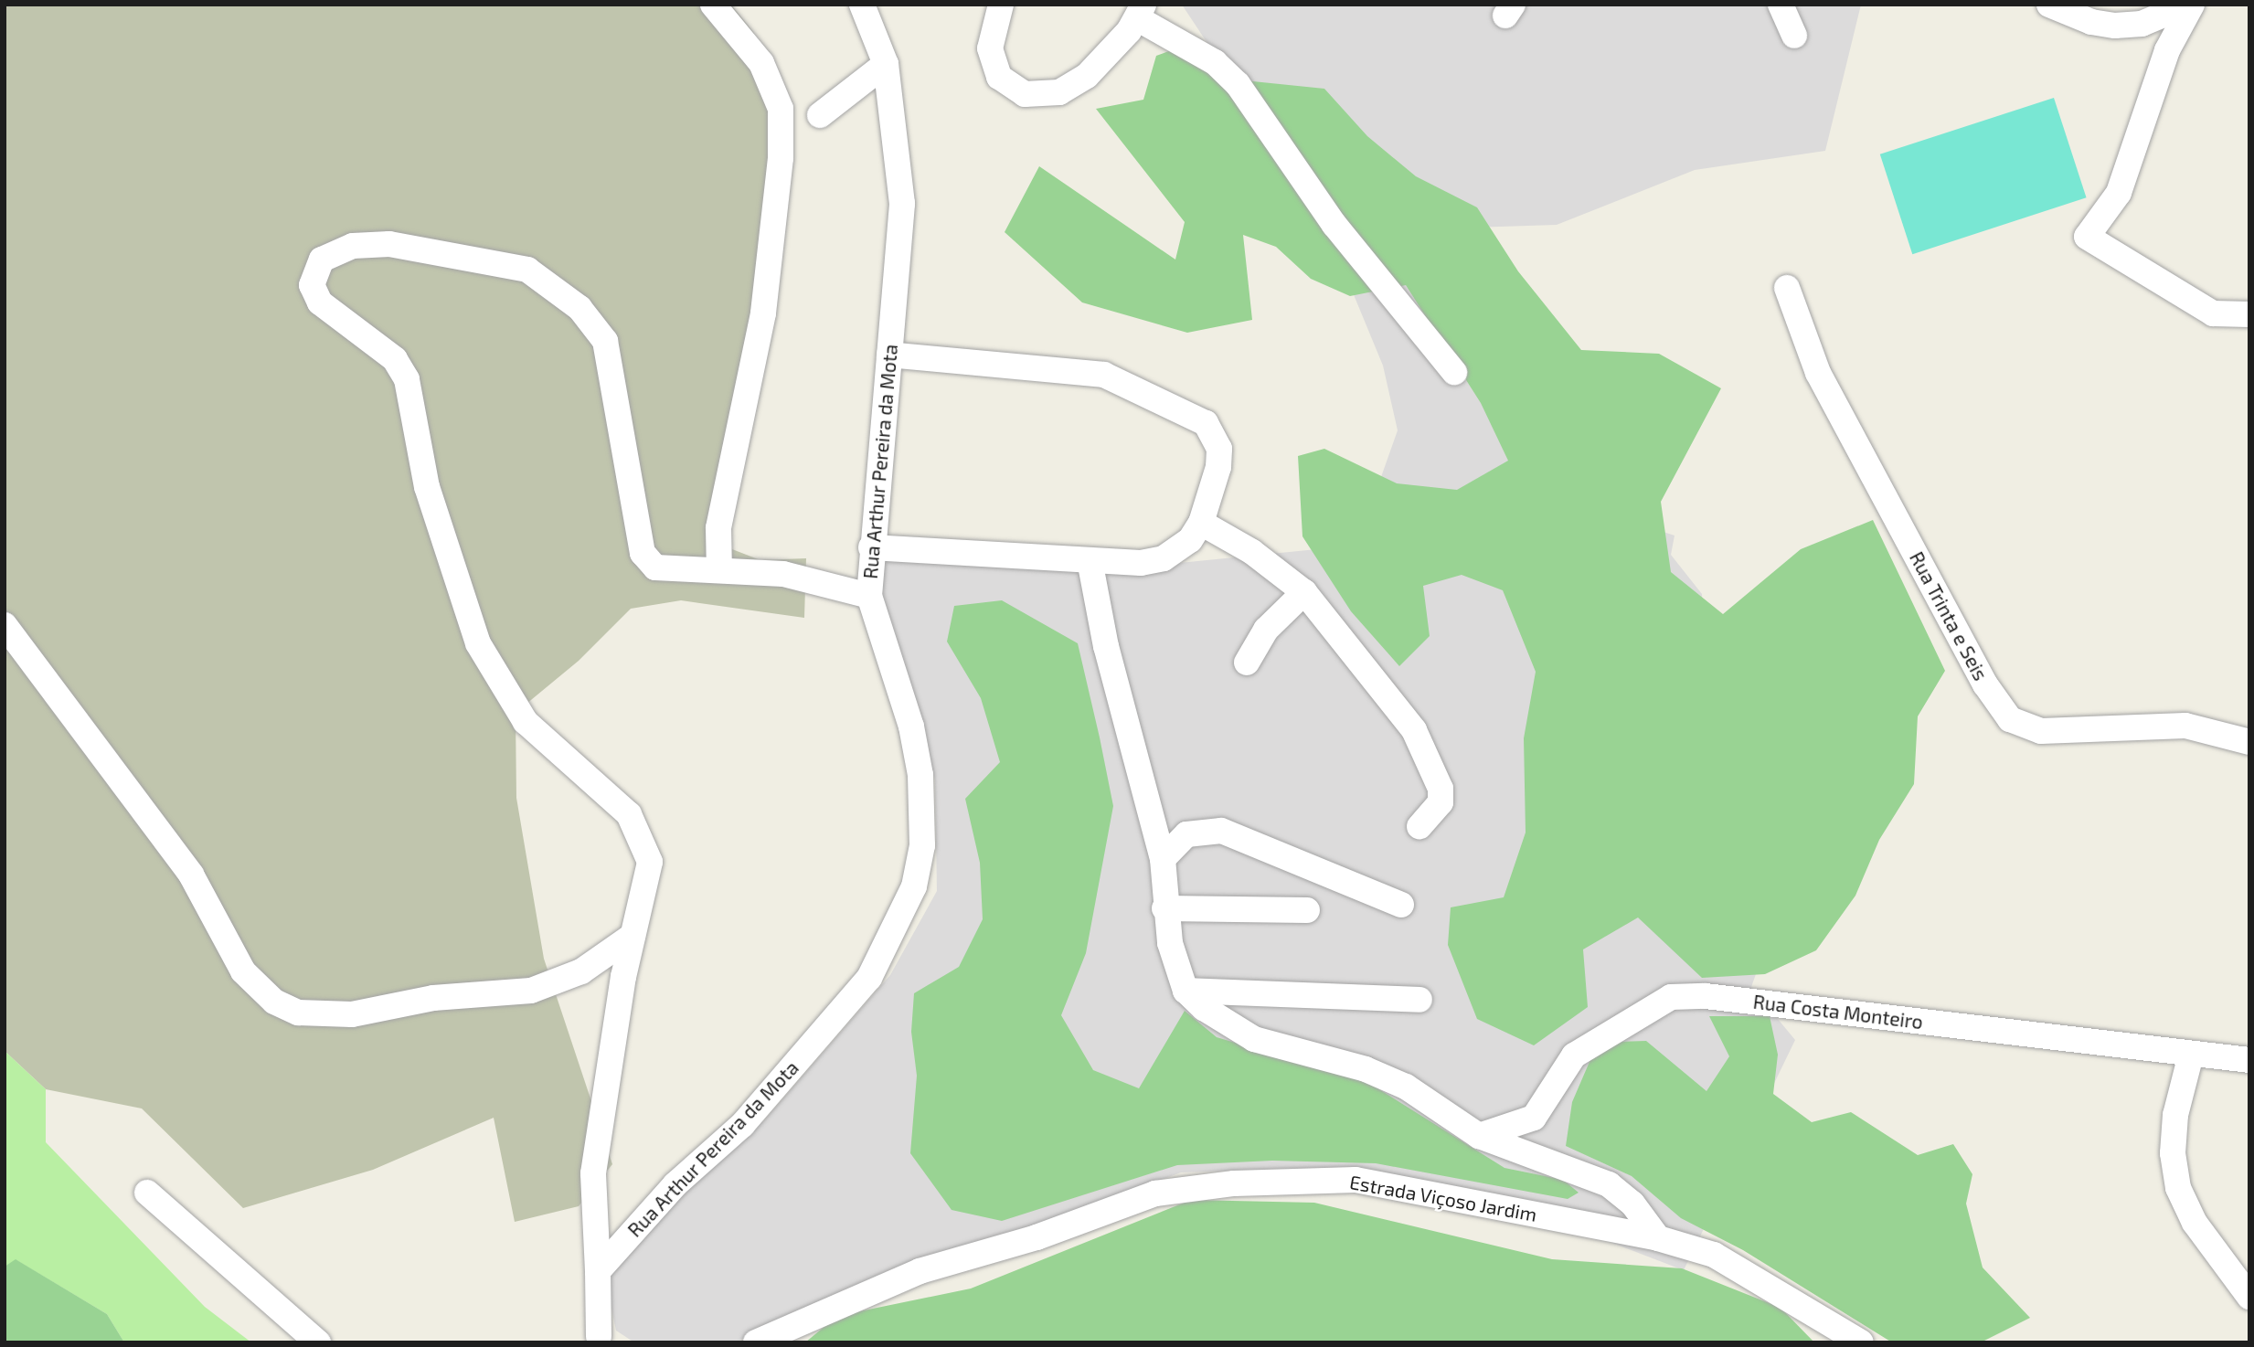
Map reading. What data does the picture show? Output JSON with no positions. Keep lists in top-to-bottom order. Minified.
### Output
{"streets":{"street":["Rua Arthur Pereira da Mota","Rua Trinta e Seis","Rua Costa Monteiro","Estrada Viçoso Jardim"]}}
